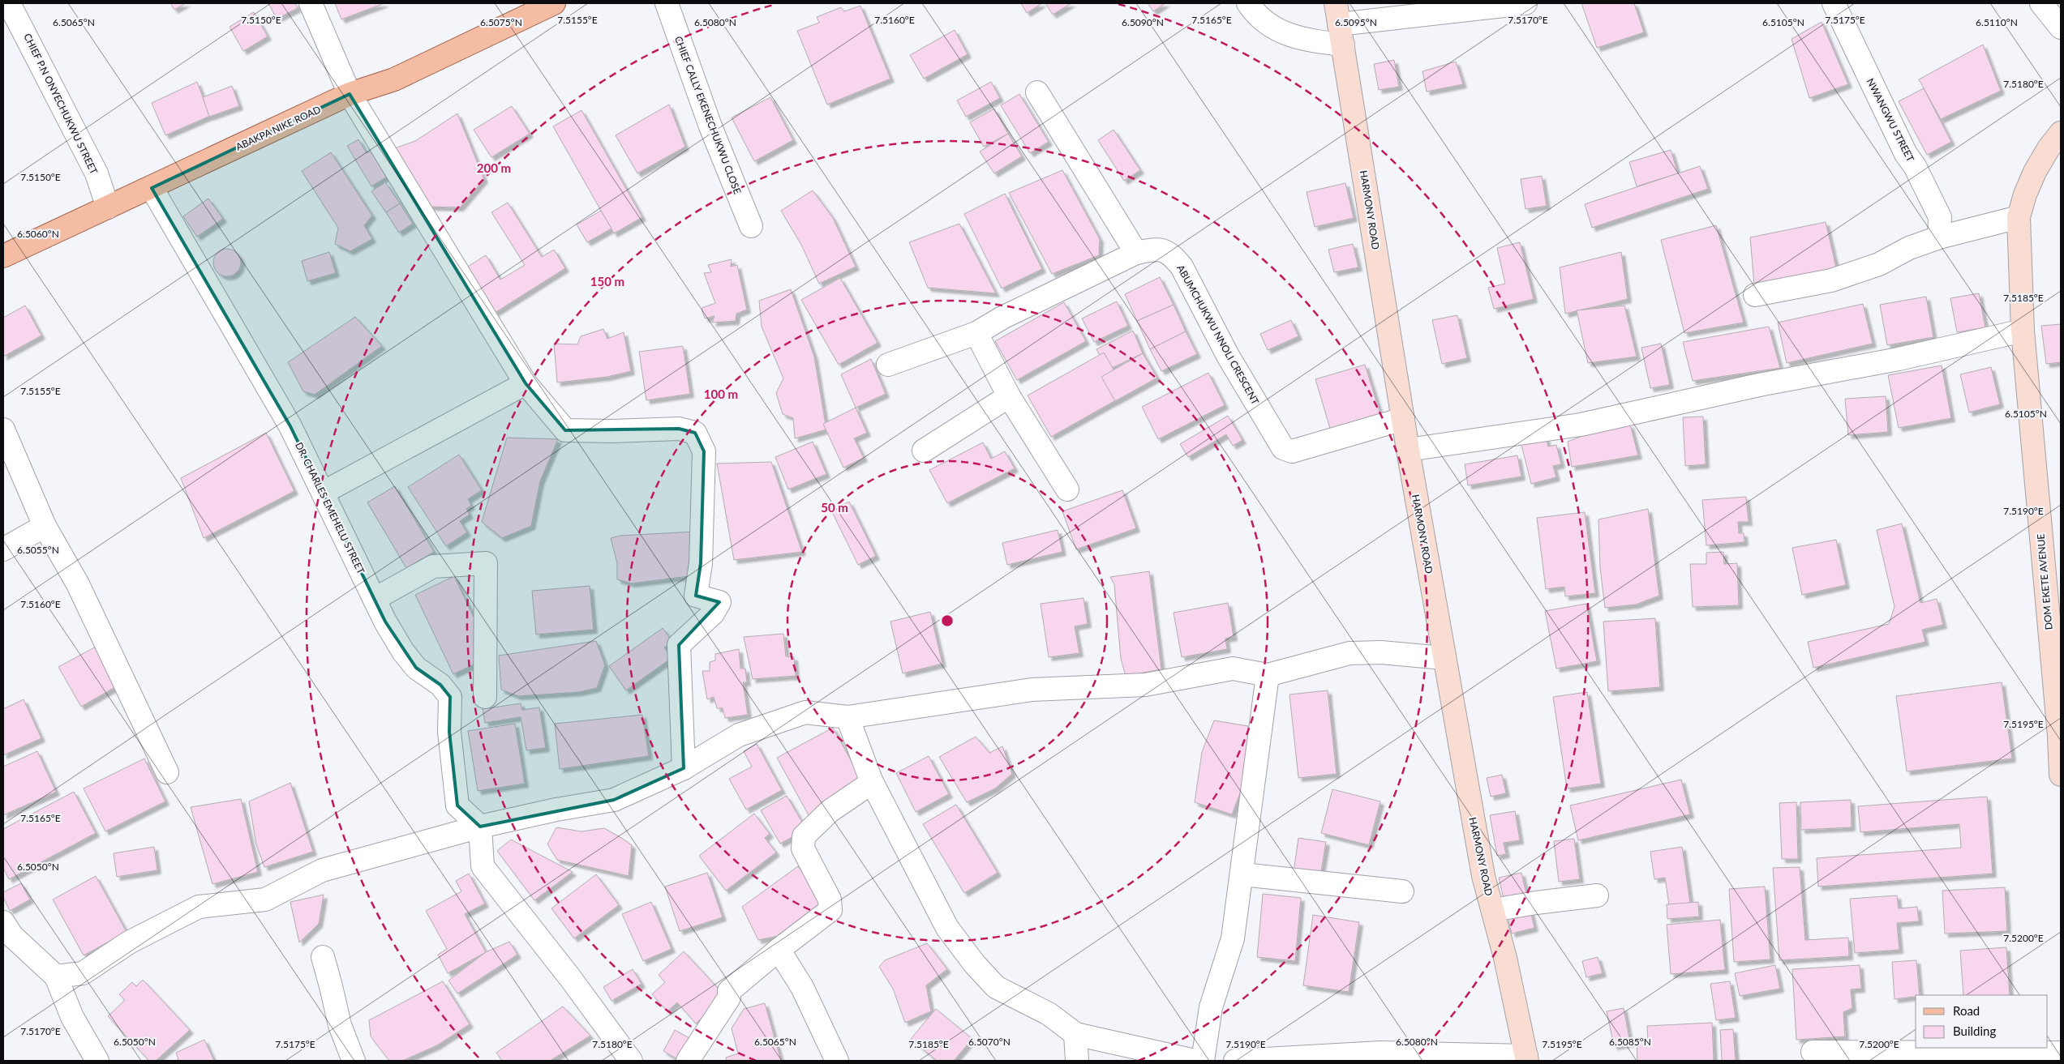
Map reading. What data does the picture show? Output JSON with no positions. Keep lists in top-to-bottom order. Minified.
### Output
{"streets":{"main road":["ABAKPA NIKE ROAD","HARMONY ROAD","DOM EKETE AVENUE"],"street":["CHIEF P.N ONYECHUKWU STREET","CHIEF CALLY EKENECHUKWU CLOSE","NWANGWU STREET","ABUMCHUKWU NNOLI CRESCENT","DR. CHARLES EMEHELU STREET"]},"crossings":[["CHIEF P.N ONYECHUKWU STREET","ABAKPA NIKE ROAD"],["ABAKPA NIKE ROAD","DR. CHARLES EMEHELU STREET"],["HARMONY ROAD","ABUMCHUKWU NNOLI CRESCENT"]],"legend":["Road","Building"],"coordinates":["7.5160°E","7.5150°E","7.5155°E","7.5165°E","7.5170°E","7.5175°E","6.5065°N","6.5075°N","6.5080°N","6.5090°N","6.5105°N","6.5110°N","6.5095°N","7.5180°E","6.5060°N","7.5185°E","7.5190°E","6.5055°N","7.5195°E","6.5050°N","7.5200°E","6.5070°N","6.5085°N"],"rings":["200 m","150 m","100 m","50 m"]}
